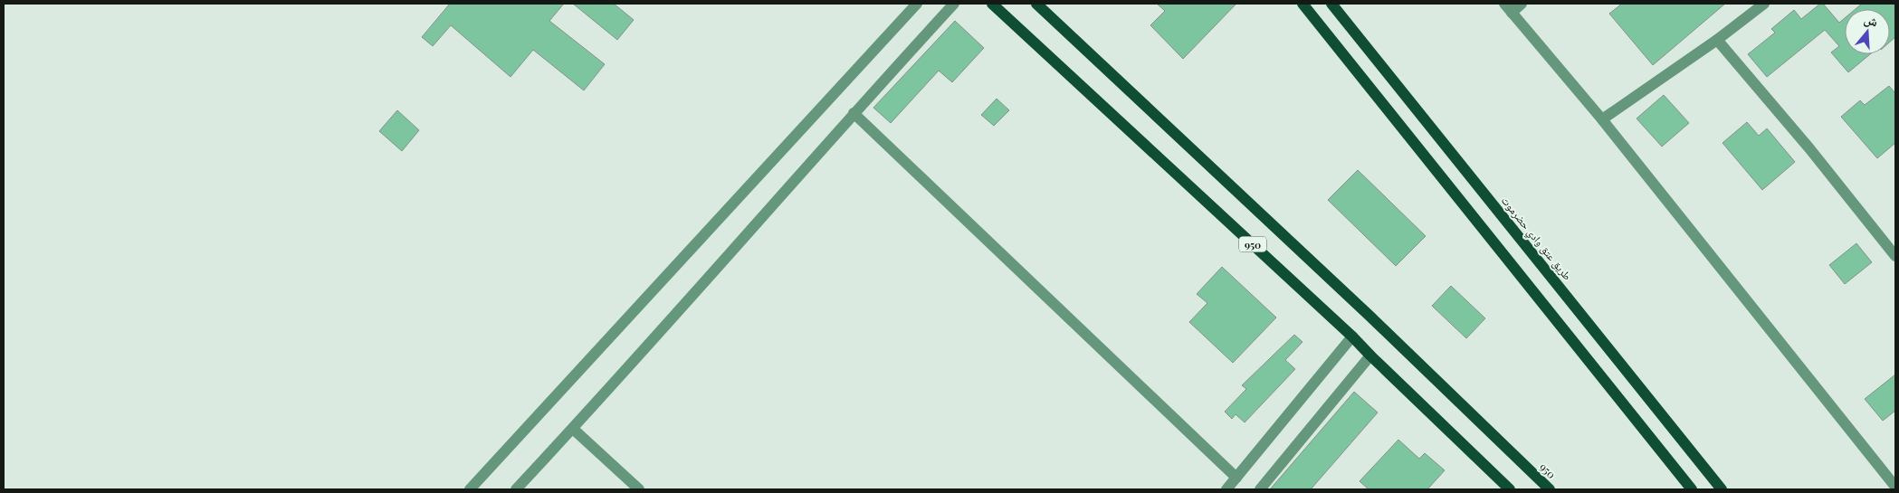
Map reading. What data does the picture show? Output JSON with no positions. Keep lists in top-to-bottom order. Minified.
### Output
{"streets":{"main road":["طريق عتق وادي حضرموت","950"]},"north":"top"}
